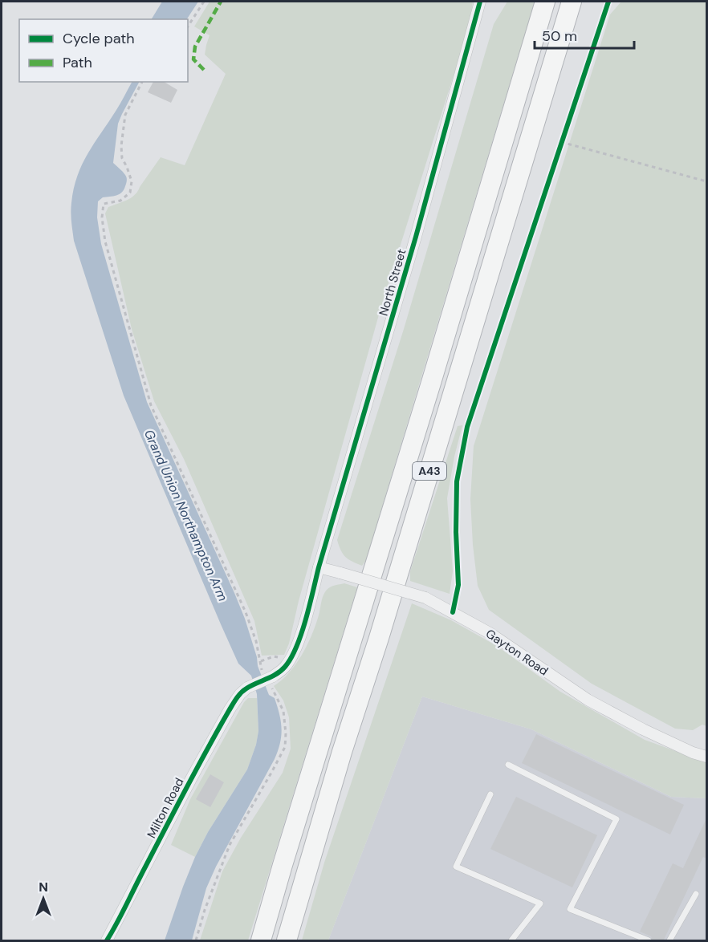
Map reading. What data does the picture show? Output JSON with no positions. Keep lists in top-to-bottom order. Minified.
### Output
{"streets":{"highway":["A43"],"street":["North Street","Gayton Road","Milton Road"]},"crossings":[["North Street","Gayton Road"]],"water":["Grand Union Northampton Arm"],"legend":["Cycle path","Path"],"scale_bar":"50 m","north":"top"}
